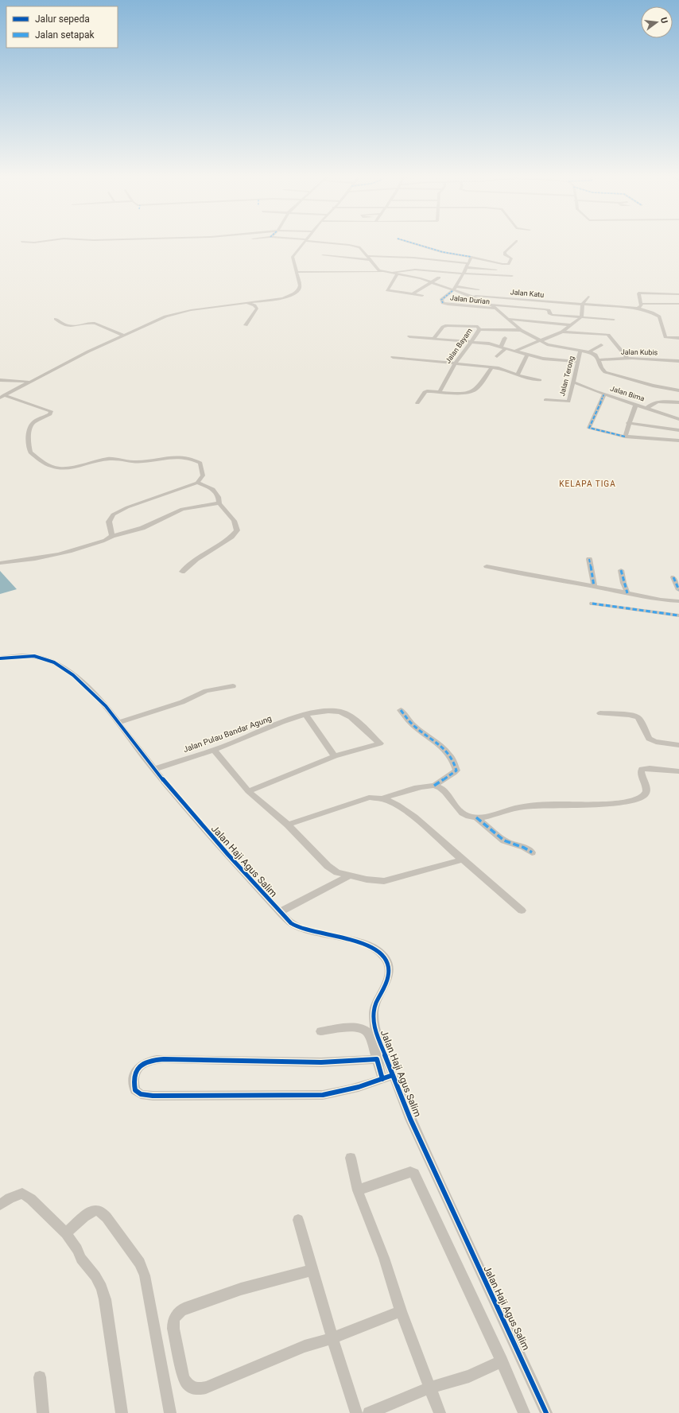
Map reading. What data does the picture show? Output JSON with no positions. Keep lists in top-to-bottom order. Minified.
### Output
{"streets":{"street":["Jalan Katu","Jalan Durian","Jalan Bayam","Jalan Kubis","Jalan Terong","Jalan Bima","Jalan Pulau Bandar Agung","Jalan Haji Agus Salim"]},"crossings":[["Jalan Terong","Jalan Bima"],["Jalan Pulau Bandar Agung","Jalan Haji Agus Salim"]],"districts":["KELAPA TIGA"],"legend":["Jalur sepeda","Jalan setapak"],"north":"right"}
